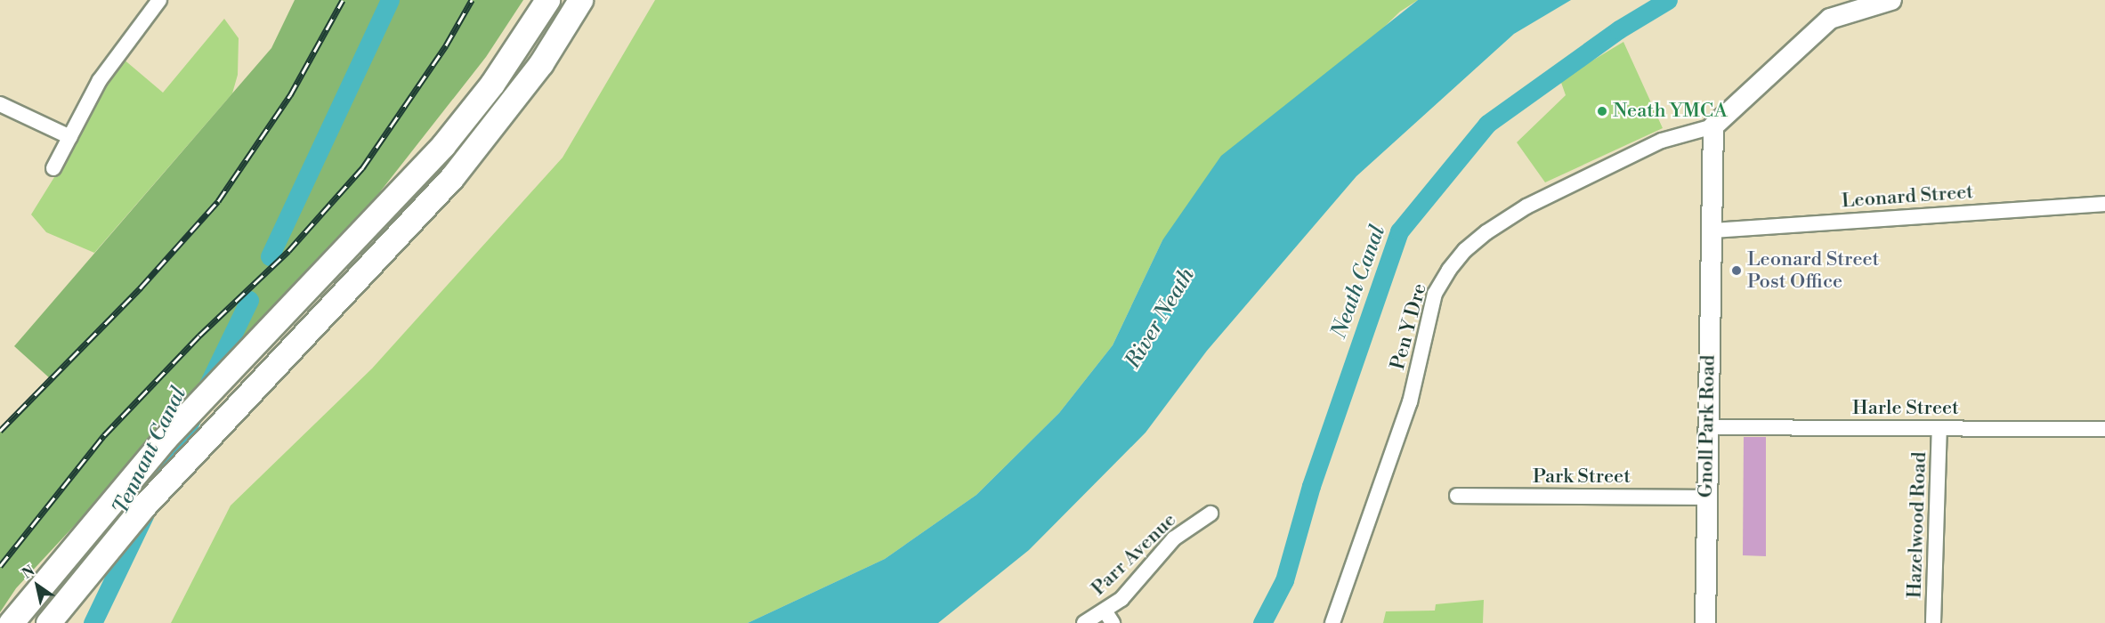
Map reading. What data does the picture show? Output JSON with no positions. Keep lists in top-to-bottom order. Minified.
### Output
{"streets":{"main road":["Gnoll Park Road"],"street":["Leonard Street","Pen Y Dre","Harle Street","Park Street","Hazelwood Road","Parr Avenue"]},"crossings":[["Leonard Street","Gnoll Park Road"],["Pen Y Dre","Gnoll Park Road"],["Harle Street","Gnoll Park Road"],["Harle Street","Hazelwood Road"],["Gnoll Park Road","Park Street"]],"water":["Neath Canal","River Neath","Tennant Canal"],"places":["Neath YMCA","Leonard Street Post Office"],"north":"top left"}
